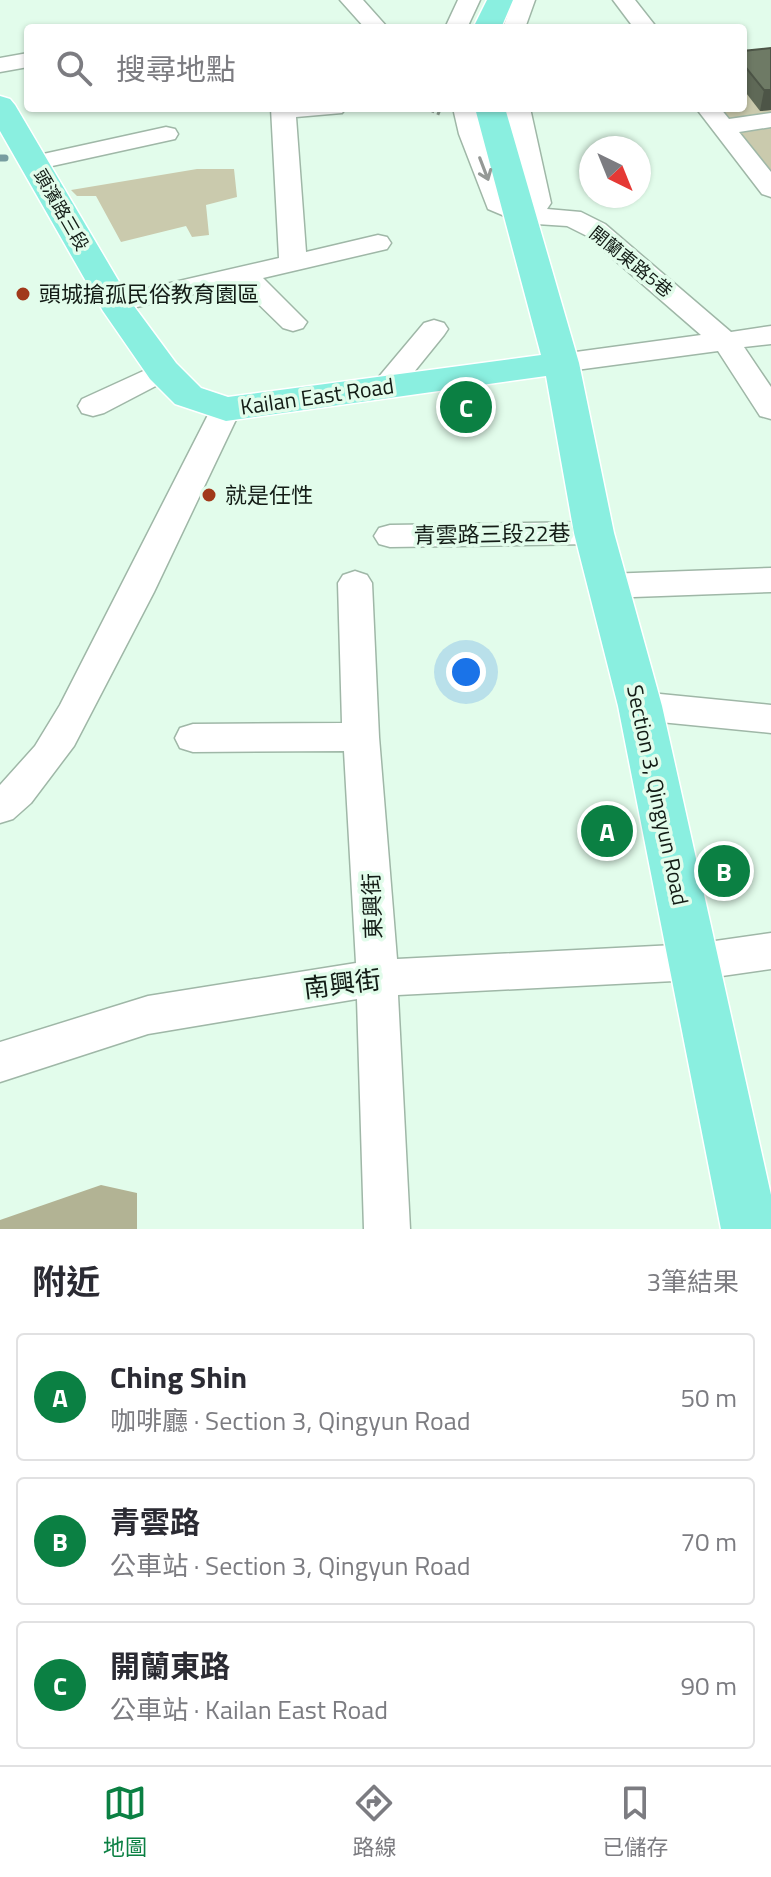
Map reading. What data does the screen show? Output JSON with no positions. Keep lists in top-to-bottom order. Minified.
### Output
{"streets":{"main road":["頭濱路三段","Kailan East Road","Section 3, Qingyun Road"],"street":["開蘭東路5巷","青雲路三段22巷","東興街","南興街"]},"crossings":[["頭濱路三段","Kailan East Road"],["開蘭東路5巷","Kailan East Road"],["開蘭東路5巷","Section 3, Qingyun Road"],["Kailan East Road","Section 3, Qingyun Road"],["青雲路三段22巷","Section 3, Qingyun Road"],["Section 3, Qingyun Road","南興街"],["東興街","南興街"]],"places":["頭城搶孤民俗教育園區","就是任性"],"north":"bottom right","page":{"search":"搜尋地點","pins":["C","A","B"],"heading":["附近","3筆結果"],"list":[{"mark":"A","name":"Ching Shin","note":"咖啡廳 · Section 3, Qingyun Road","value":"50 m"},{"mark":"B","name":"青雲路","note":"公車站 · Section 3, Qingyun Road","value":"70 m"},{"mark":"C","name":"開蘭東路","note":"公車站 · Kailan East Road","value":"90 m"}],"nav":["地圖","路線","已儲存"]}}
